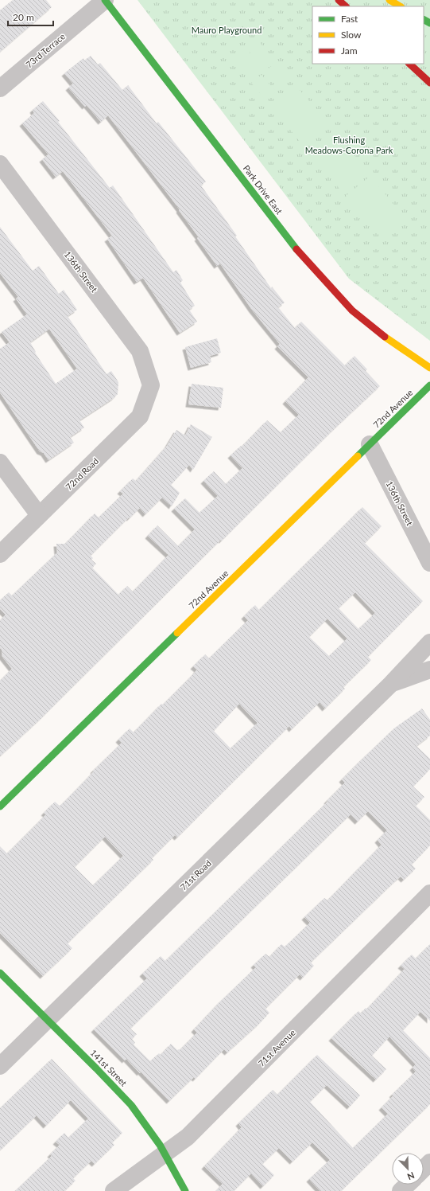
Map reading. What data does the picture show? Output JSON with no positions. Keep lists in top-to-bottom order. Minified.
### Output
{"streets":{"main road":["Park Drive East","72nd Avenue","141st Street"],"street":["73rd Terrace","136th Street","72nd Road","71st Road","71st Avenue"]},"crossings":[["73rd Terrace","Park Drive East"],["136th Street","72nd Avenue"],["136th Street","72nd Road"],["71st Road","141st Street"],["71st Avenue","141st Street"]],"parks":["Mauro Playground","Flushing Meadows-Corona Park"],"legend":["Fast","Slow","Jam"],"scale_bar":"20 m","north":"bottom right"}
